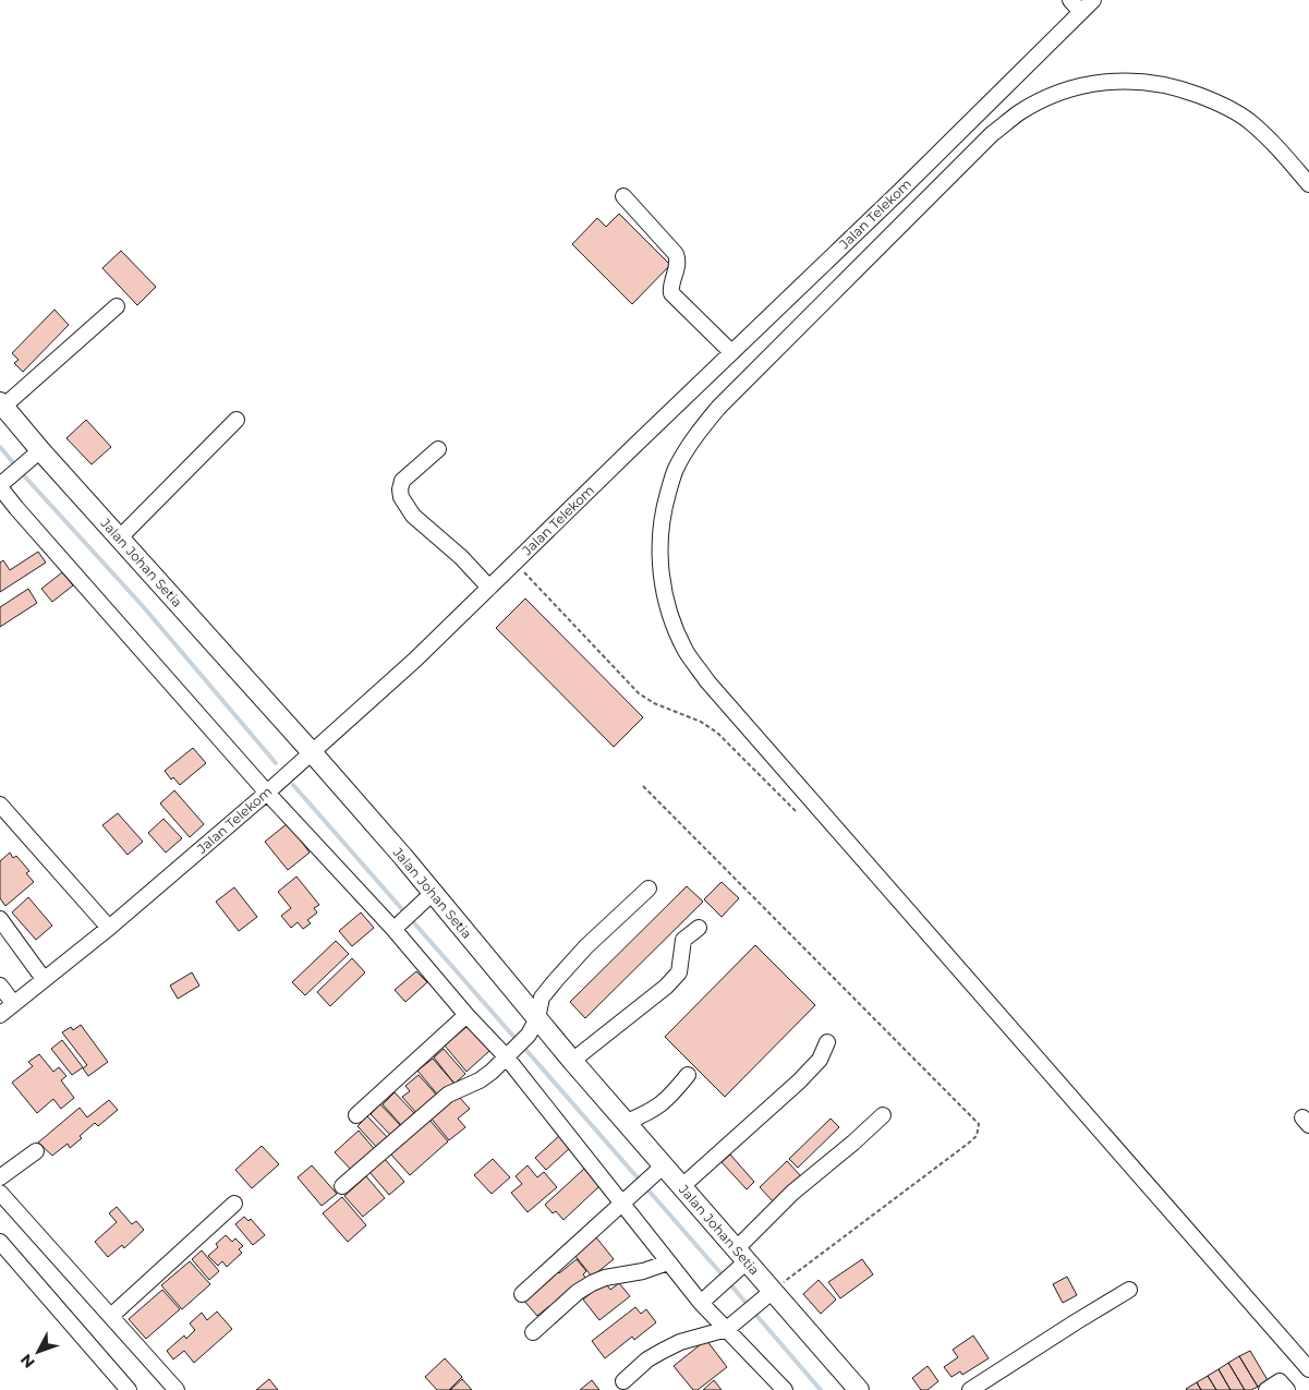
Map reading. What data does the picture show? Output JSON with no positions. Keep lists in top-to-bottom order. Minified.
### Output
{"streets":{"main road":["Jalan Johan Setia"],"street":["Jalan Telekom"]},"crossings":[["Jalan Telekom","Jalan Johan Setia"]],"north":"bottom left"}
